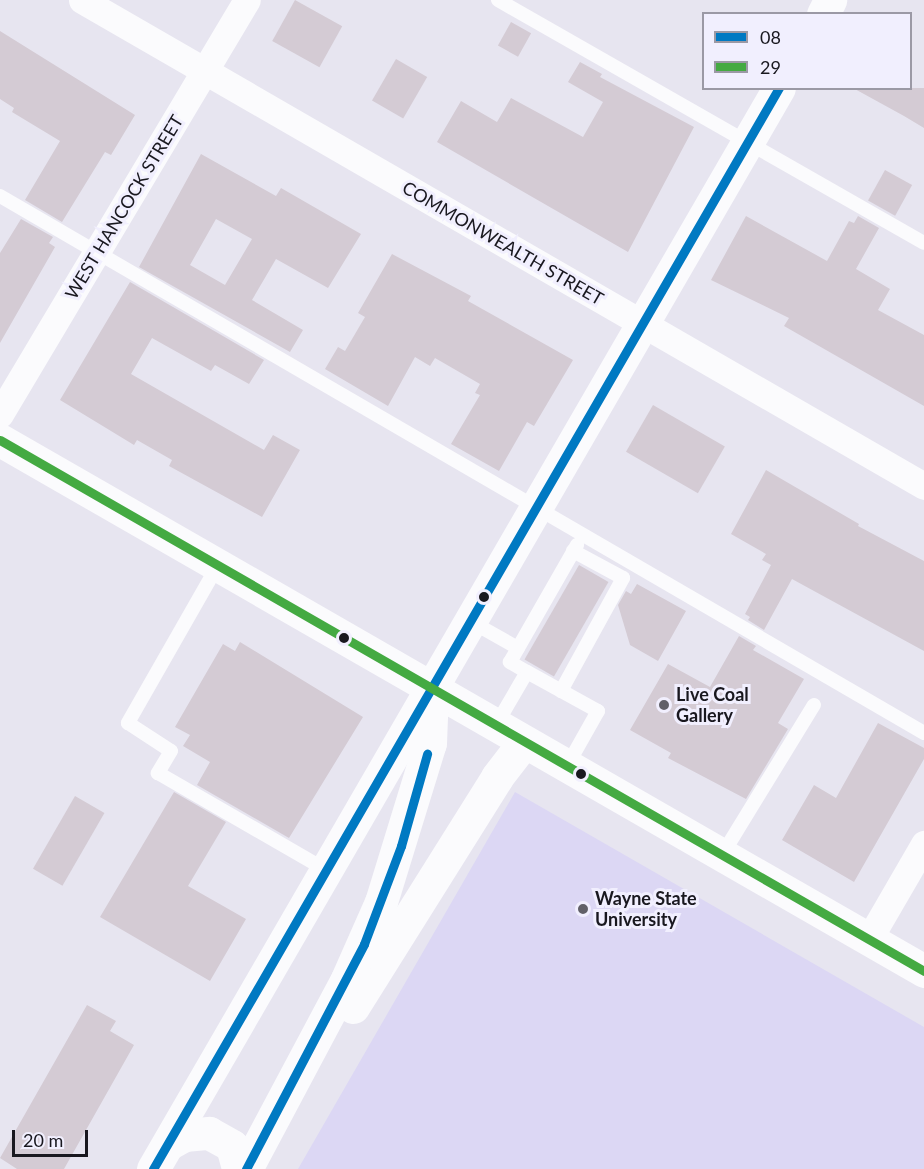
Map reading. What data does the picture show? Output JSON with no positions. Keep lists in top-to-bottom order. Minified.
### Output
{"streets":{"street":["WEST HANCOCK STREET","COMMONWEALTH STREET"]},"crossings":[["WEST HANCOCK STREET","COMMONWEALTH STREET"]],"places":["Live Coal Gallery","Wayne State University"],"lines":["transit line 08","transit line 29"],"legend":["08","29"],"scale_bar":"20 m"}
